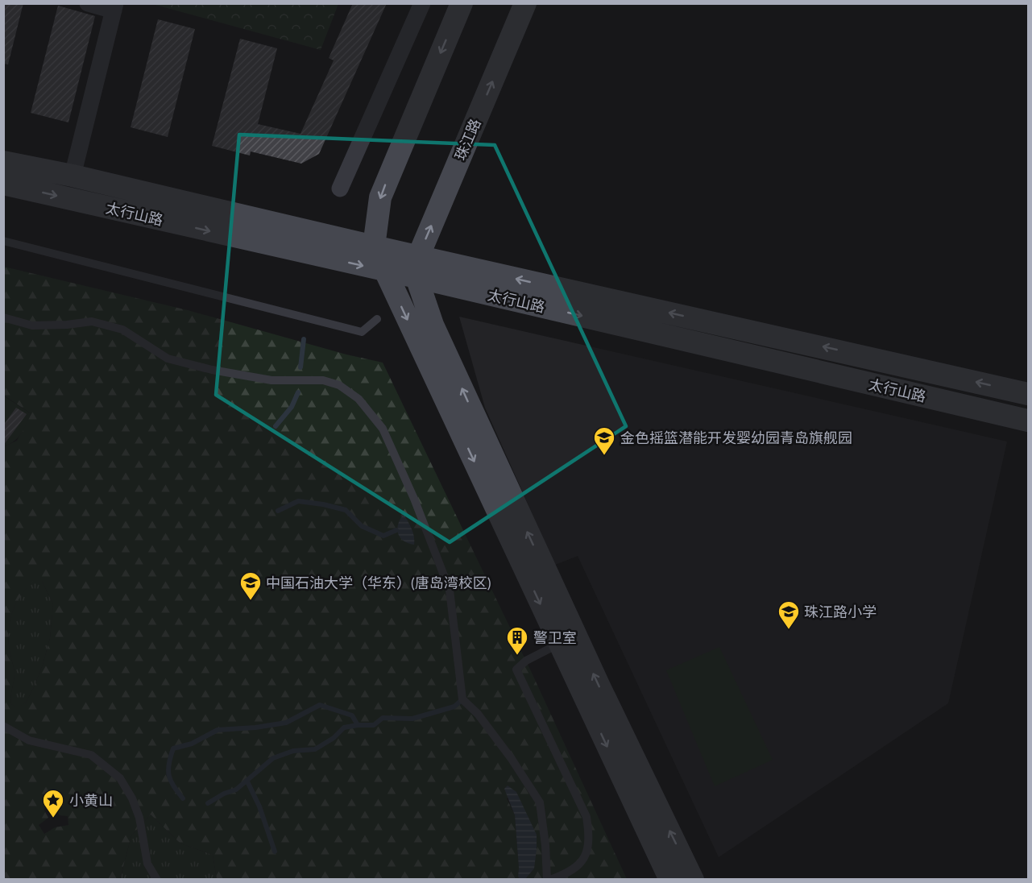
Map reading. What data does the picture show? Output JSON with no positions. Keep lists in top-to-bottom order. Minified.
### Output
{"streets":{"main road":["珠江路","太行山路"]},"crossings":[["珠江路","太行山路"]],"places":{"school or university":["金色摇篮潜能开发婴幼园青岛旗舰园","中国石油大学（华东）(唐岛湾校区)","珠江路小学"],"building":["警卫室"],"place":["小黄山"]}}
